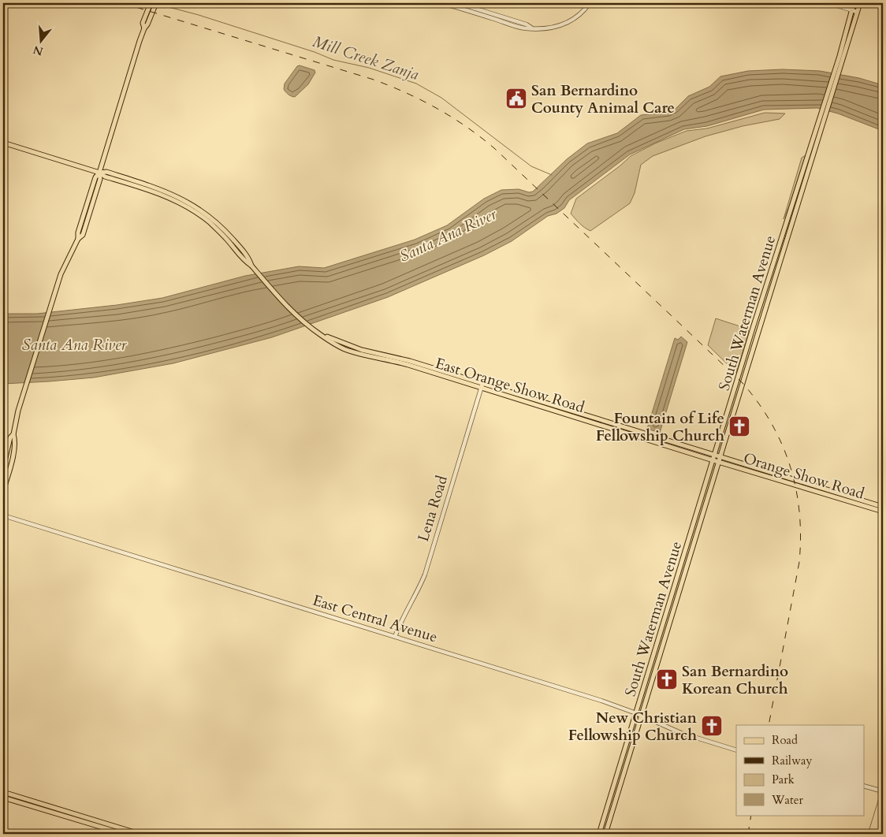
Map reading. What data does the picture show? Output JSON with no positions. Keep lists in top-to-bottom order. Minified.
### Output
{"streets":{"main road":["South Waterman Avenue","East Orange Show Road","Orange Show Road"],"street":["Lena Road","East Central Avenue"]},"crossings":[["South Waterman Avenue","East Orange Show Road"],["South Waterman Avenue","Orange Show Road"],["South Waterman Avenue","East Central Avenue"],["East Orange Show Road","Orange Show Road"],["East Orange Show Road","Lena Road"],["Lena Road","East Central Avenue"]],"water":["Mill Creek Zanja","Santa Ana River"],"places":{"public building":["San Bernardino County Animal Care"],"church":["Fountain of Life Fellowship Church","San Bernardino Korean Church","New Christian Fellowship Church"]},"legend":["Road","Railway","Park","Water"],"north":"bottom"}
